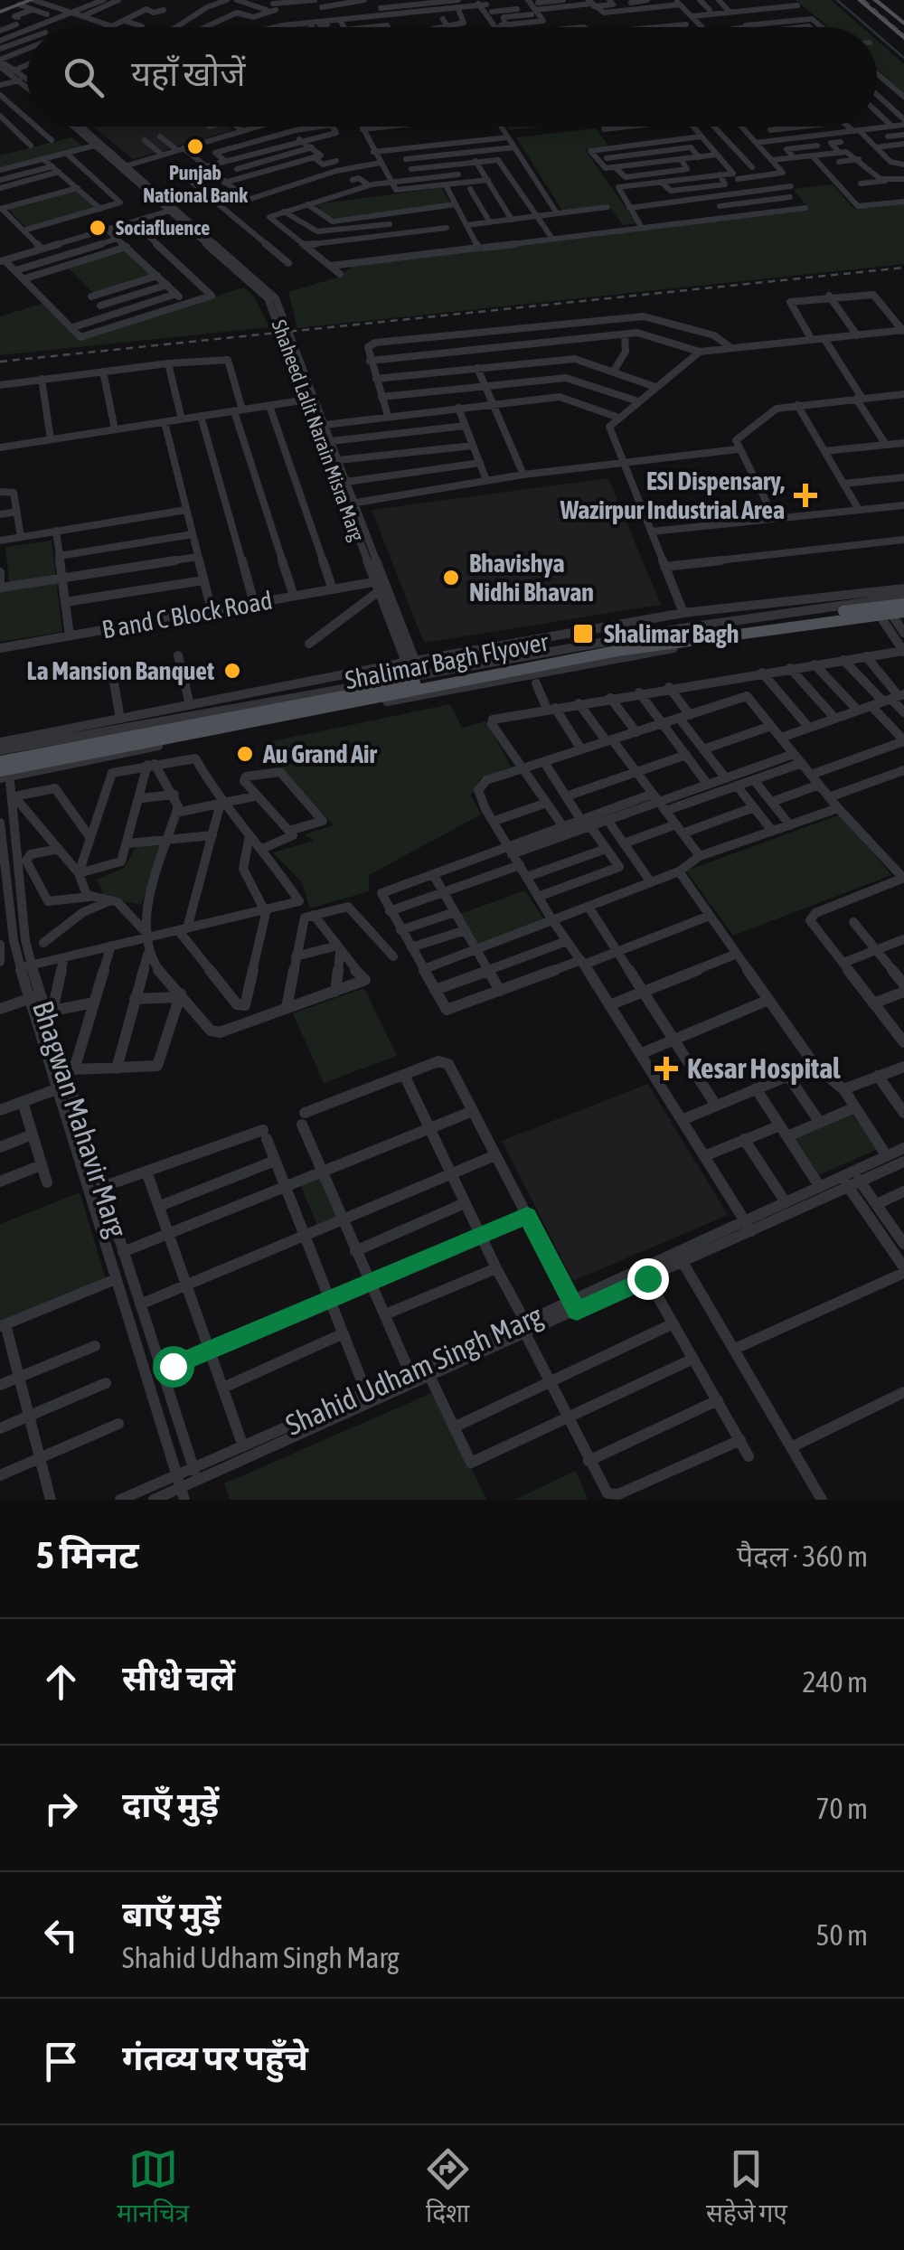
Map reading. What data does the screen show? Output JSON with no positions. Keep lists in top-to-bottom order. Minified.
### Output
{"streets":{"main road":["Shalimar Bagh Flyover"],"street":["Shaheed Lalit Narain Misra Marg","B and C Block Road","Bhagwan Mahavir Marg","Shahid Udham Singh Marg"]},"crossings":[["Shaheed Lalit Narain Misra Marg","B and C Block Road"],["Shalimar Bagh Flyover","Bhagwan Mahavir Marg"],["Bhagwan Mahavir Marg","Shahid Udham Singh Marg"]],"places":{"other":["Punjab National Bank","Sociafluence","Bhavishya Nidhi Bhavan","La Mansion Banquet","Au Grand Air"],"health":["ESI Dispensary, Wazirpur Industrial Area","Kesar Hospital"],"transit":["Shalimar Bagh"]},"page":{"search":"यहाँ खोजें","heading":["5 मिनट","पैदल · 360 m"],"list":[["सीधे चलें","240 m"],["दाएँ मुड़ें","70 m"],["बाएँ मुड़ें","Shahid Udham Singh Marg","50 m"],"गंतव्य पर पहुँचे"],"nav":["मानचित्र","दिशा","सहेजे गए"]}}
